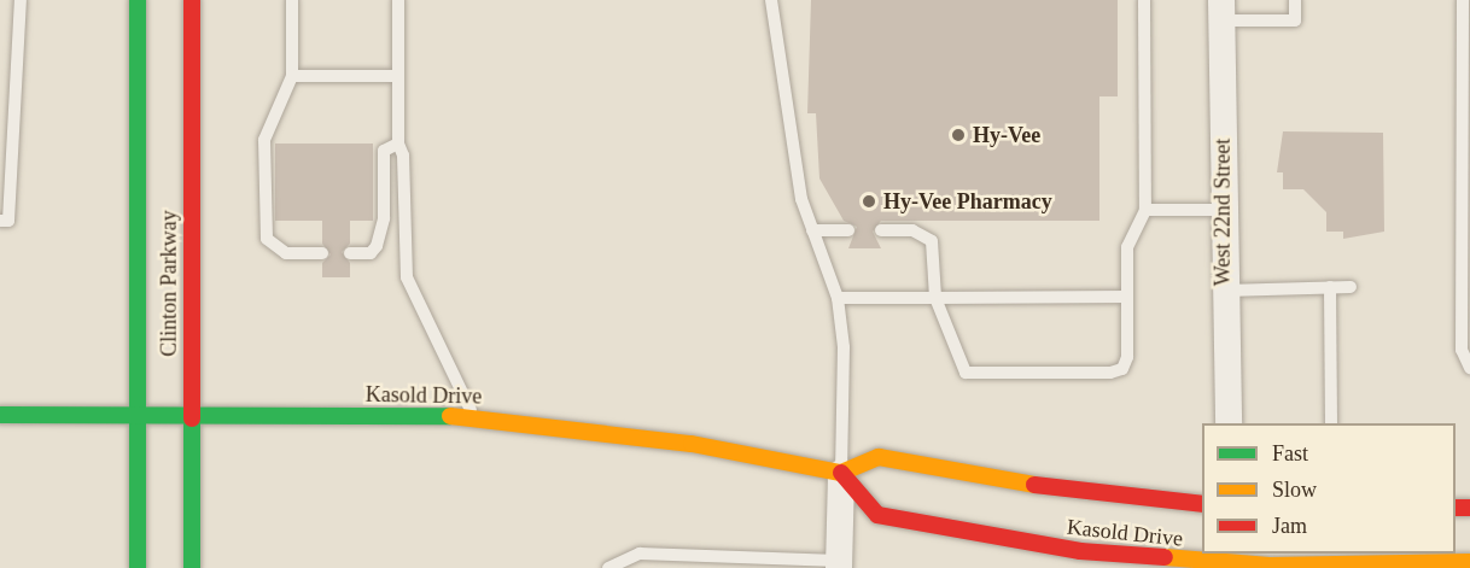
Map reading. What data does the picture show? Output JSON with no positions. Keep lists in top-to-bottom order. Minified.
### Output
{"streets":{"main road":["Clinton Parkway","Kasold Drive"],"street":["West 22nd Street"]},"crossings":[["Clinton Parkway","Kasold Drive"]],"places":["Hy-Vee","Hy-Vee Pharmacy"],"legend":["Fast","Slow","Jam"]}
